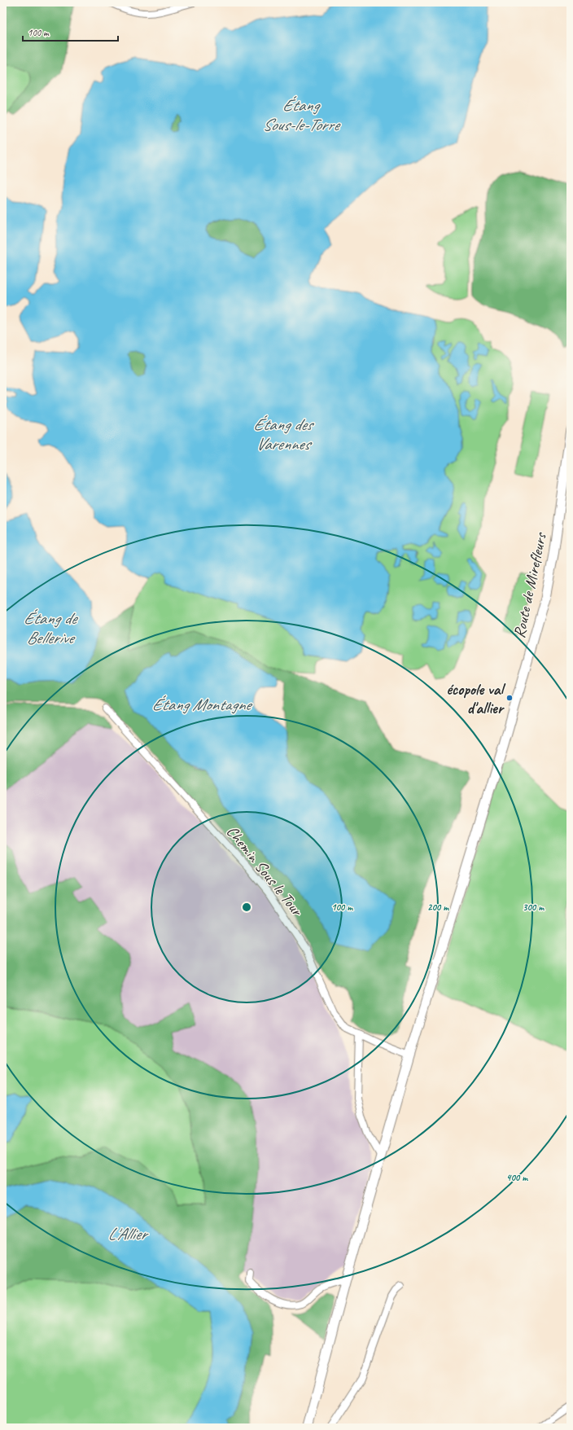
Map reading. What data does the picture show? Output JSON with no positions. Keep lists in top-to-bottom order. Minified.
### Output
{"streets":{"street":["Route de Mirefleurs","Chemin Sous le Tour"]},"crossings":[["Route de Mirefleurs","Chemin Sous le Tour"]],"water":["Étang Sous-le-Torre","Étang des Varennes","Étang de Bellerive","Étang Montagne","L'Allier"],"places":["écopole val d'allier"],"scale_bar":"100 m","rings":["100 m","200 m","300 m","400 m"]}
